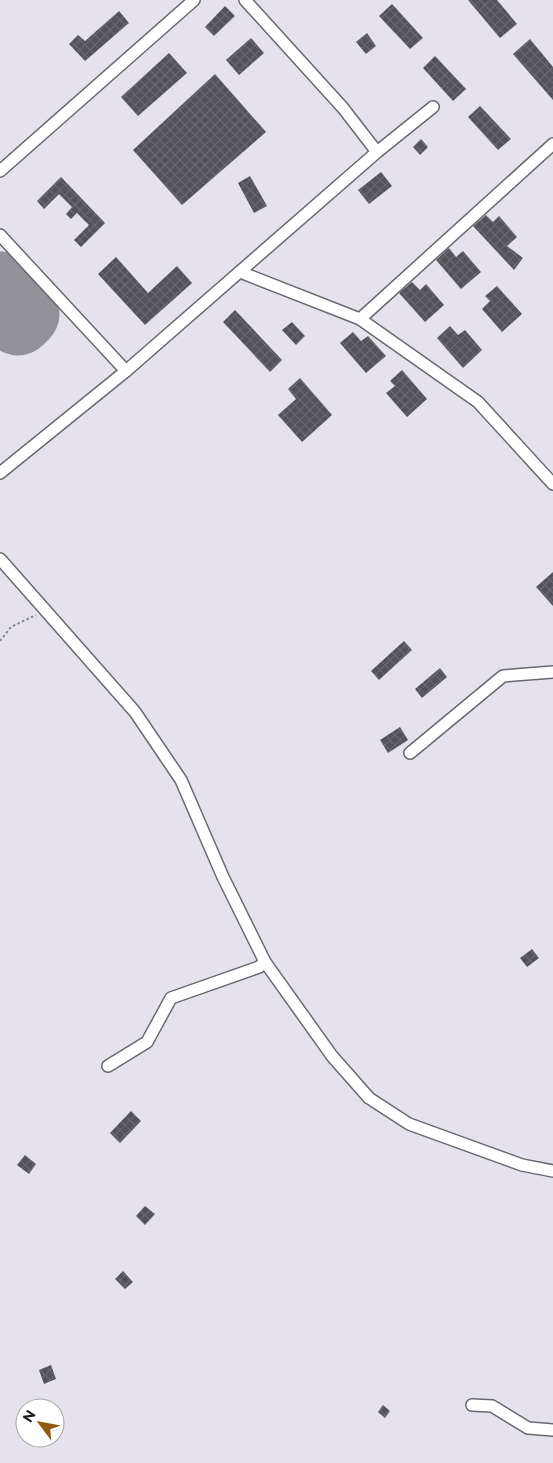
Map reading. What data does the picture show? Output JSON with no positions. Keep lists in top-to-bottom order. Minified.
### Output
{"north":"top left"}
